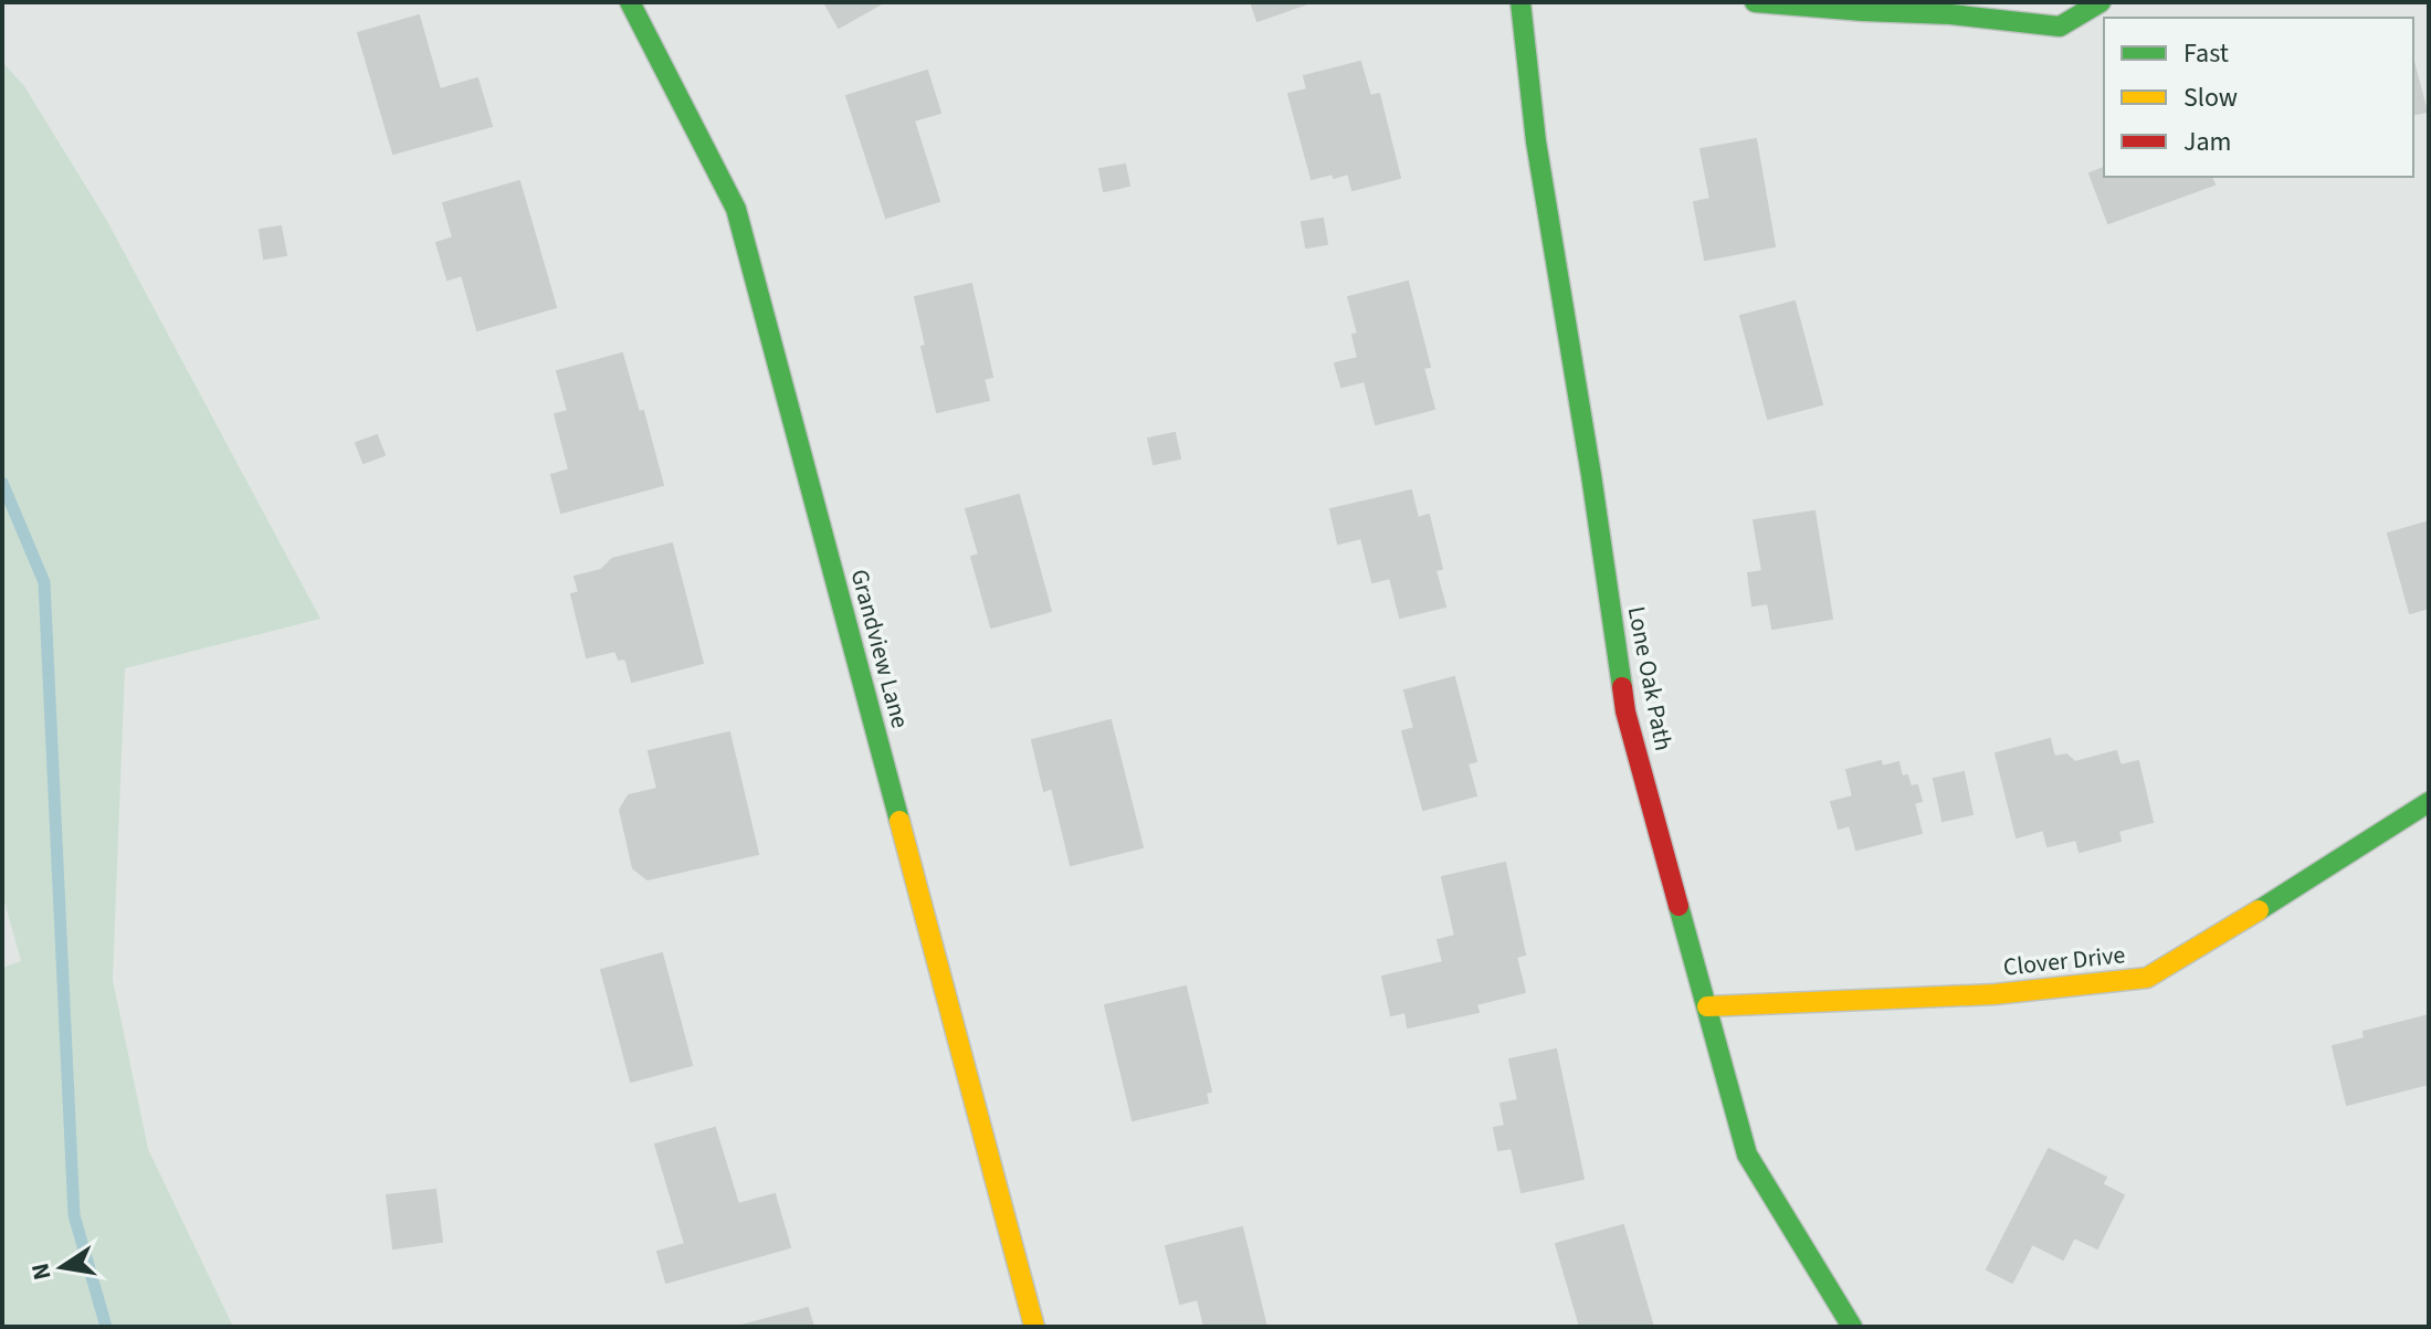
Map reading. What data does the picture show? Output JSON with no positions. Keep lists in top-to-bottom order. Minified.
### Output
{"streets":{"street":["Grandview Lane","Lone Oak Path","Clover Drive"]},"crossings":[["Lone Oak Path","Clover Drive"]],"legend":["Fast","Slow","Jam"],"north":"left"}
